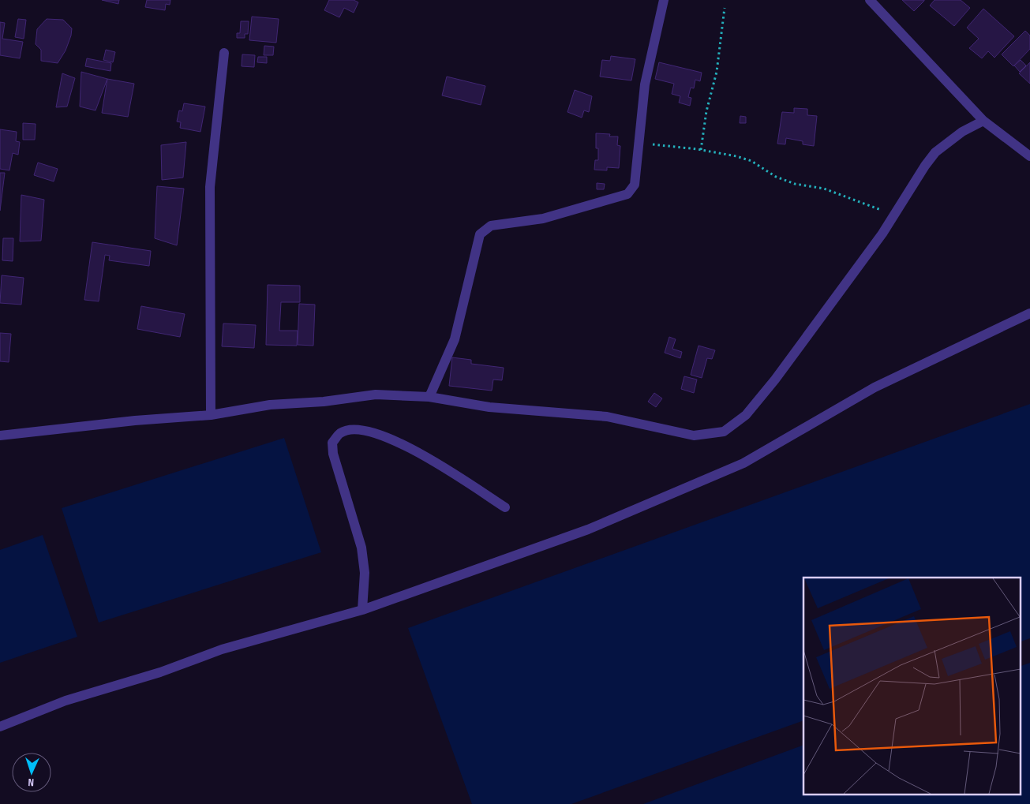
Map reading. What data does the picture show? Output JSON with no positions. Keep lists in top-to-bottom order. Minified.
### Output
{"north":"bottom"}
